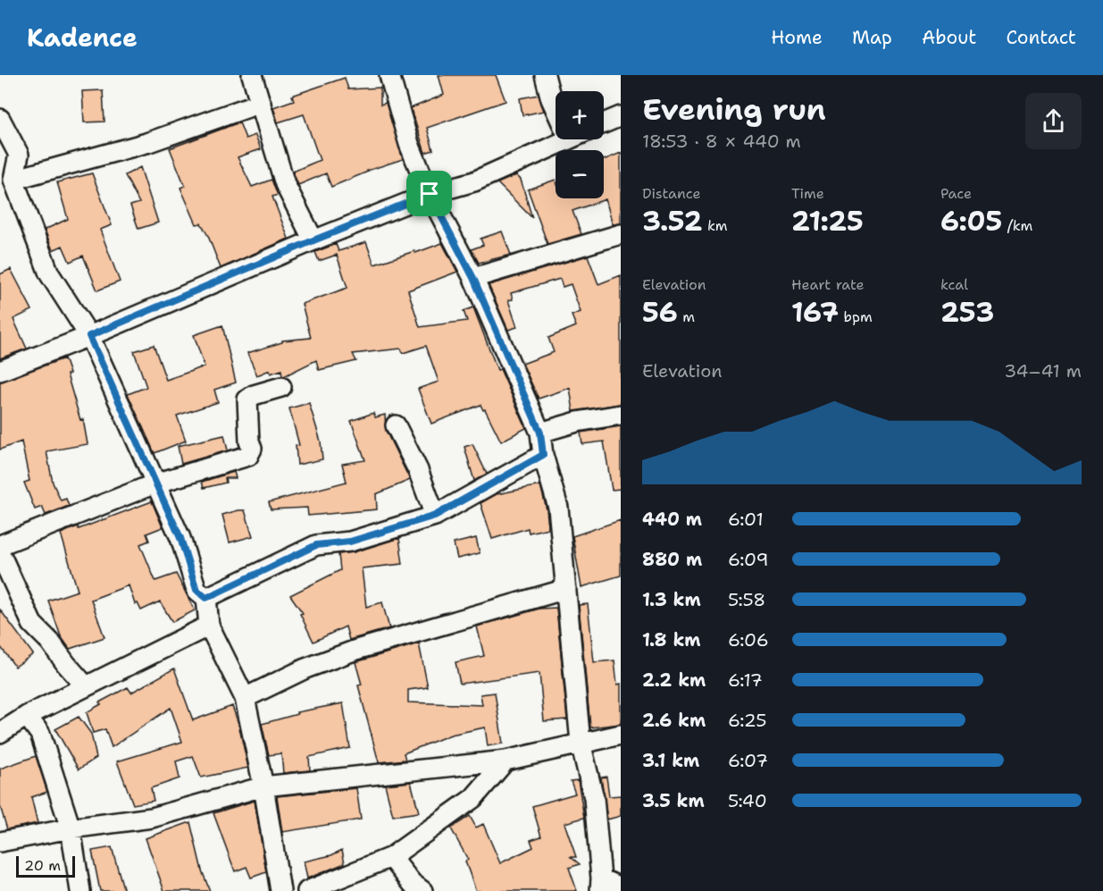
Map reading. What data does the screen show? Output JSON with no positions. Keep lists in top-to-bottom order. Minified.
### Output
{"scale_bar":"20 m","page":{"header":"Kadence","nav":["Home","Map","About","Contact"],"heading":["Evening run","18:53 · 8 × 440 m"],"map_buttons":["+","−"],"stats":[["Distance","3.52 km"],["Time","21:25"],["Pace","6:05 /km"],["Elevation","56 m"],["Heart rate","167 bpm"],["kcal","253"]],"chart":["Elevation","34–41 m"],"list":[{"name":"440 m","note":"6:01"},{"name":"880 m","note":"6:09"},{"name":"1.3 km","note":"5:58"},{"name":"1.8 km","note":"6:06"},{"name":"2.2 km","note":"6:17"},{"name":"2.6 km","note":"6:25"},{"name":"3.1 km","note":"6:07"},{"name":"3.5 km","note":"5:40"}],"scale":"20 m"}}
